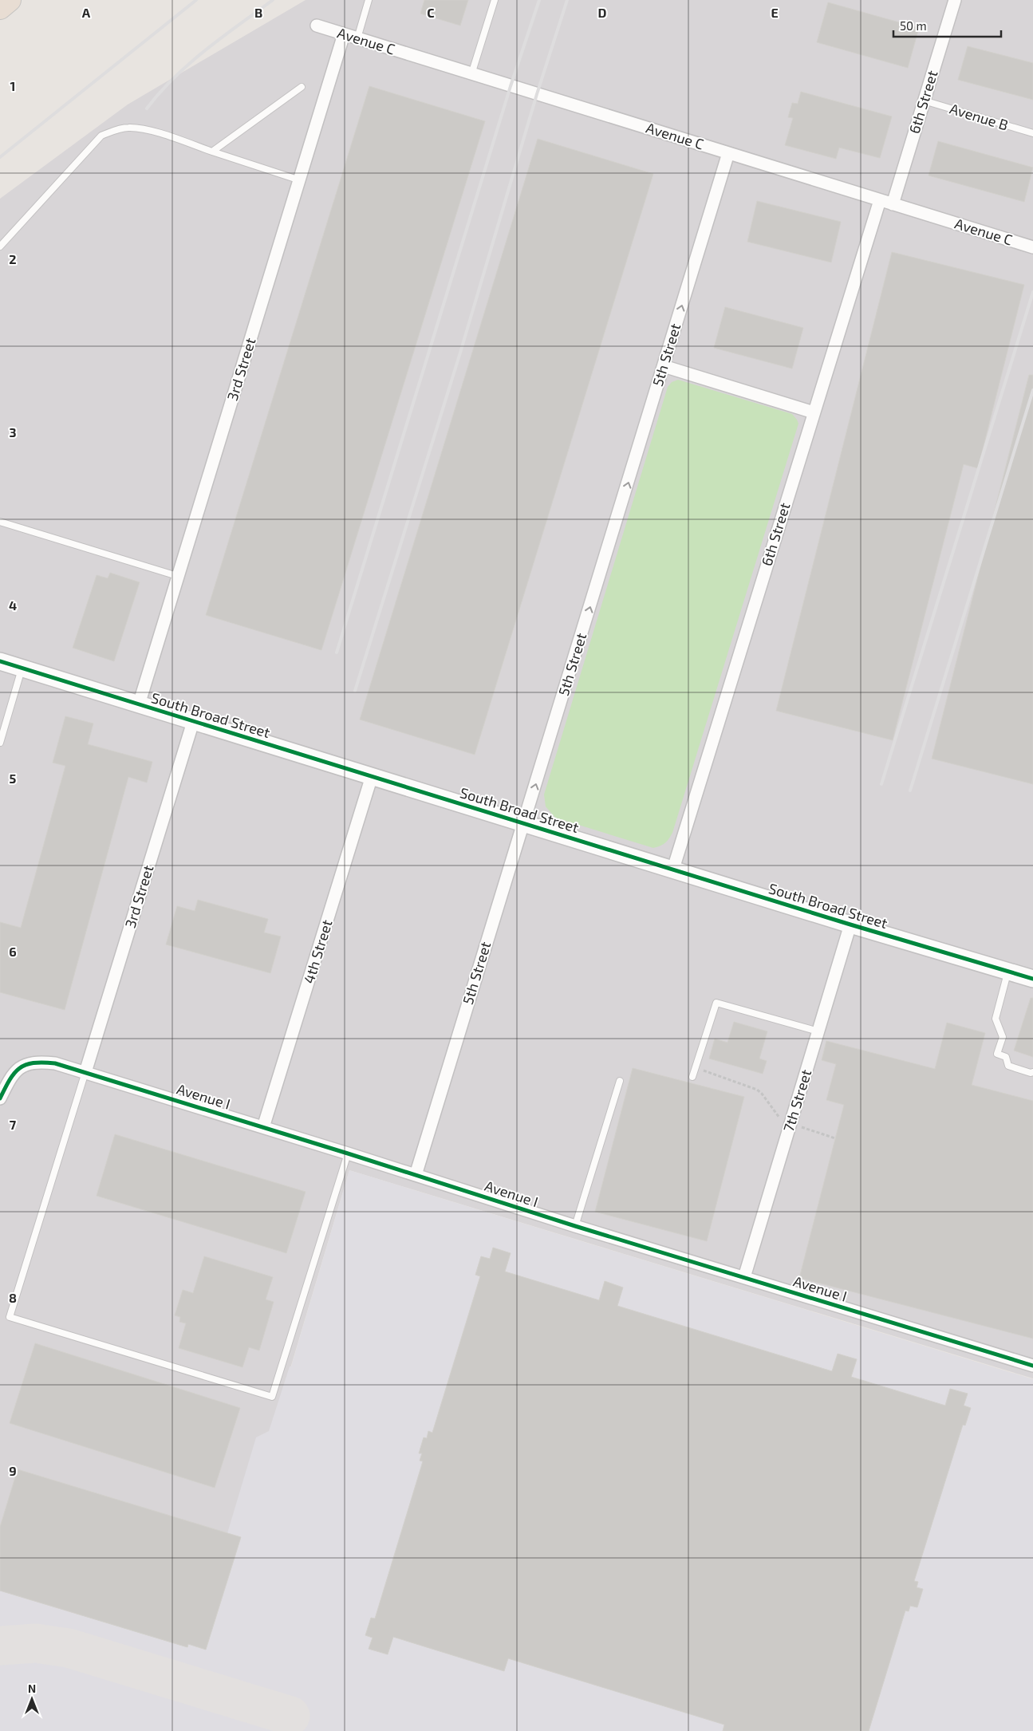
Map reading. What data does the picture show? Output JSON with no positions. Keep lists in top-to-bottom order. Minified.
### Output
{"streets":{"street":["Avenue C","6th Street","5th Street","3rd Street","South Broad Street","4th Street","Avenue I","7th Street"],"lane":["Avenue B"]},"crossings":[["Avenue C","6th Street"],["Avenue C","5th Street"],["Avenue C","3rd Street"],["6th Street","Avenue B"],["6th Street","South Broad Street"],["5th Street","South Broad Street"],["5th Street","Avenue I"],["3rd Street","South Broad Street"],["3rd Street","Avenue I"],["South Broad Street","4th Street"],["South Broad Street","7th Street"],["4th Street","Avenue I"],["Avenue I","7th Street"]],"one_way":["5th Street"],"scale_bar":"50 m","north":"top","grid":{"columns":["A","B","C","D","E"],"rows":["1","2","3","4","5","6","7","8","9"]}}
